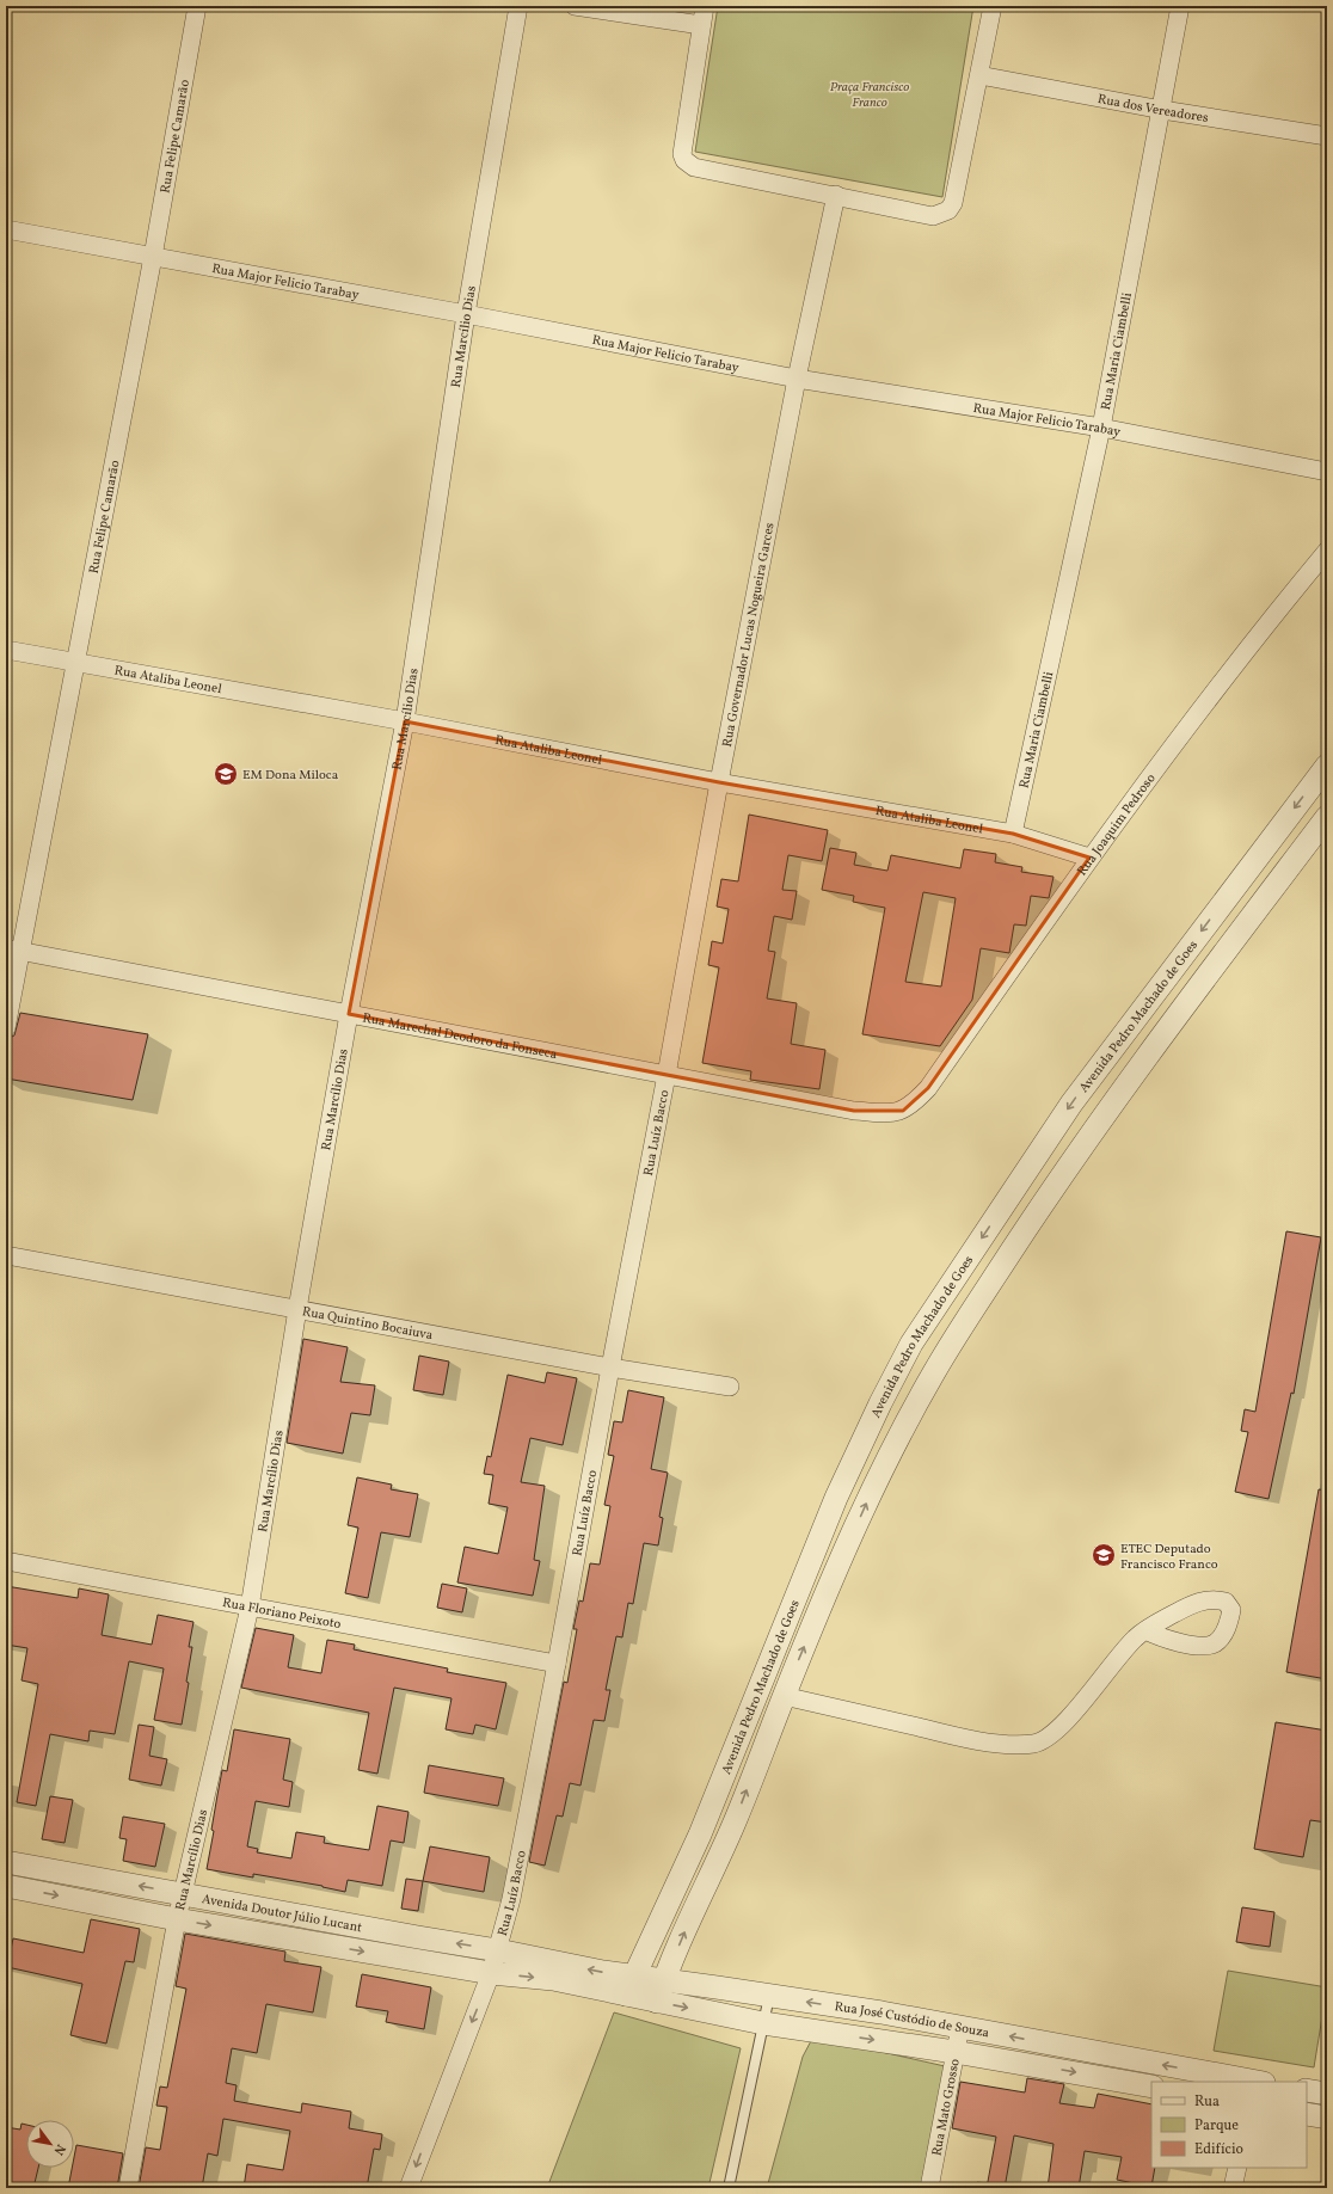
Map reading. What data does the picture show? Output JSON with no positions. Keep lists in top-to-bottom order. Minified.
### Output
{"streets":{"street":["Rua dos Vereadores","Rua Felipe Camarão","Rua Major Felicio Tarabay","Rua Marcílio Dias","Rua Maria Ciambelli","Rua Governador Lucas Nogueira Garces","Rua Ataliba Leonel","Rua Joaquim Pedroso","Avenida Pedro Machado de Goes","Rua Marechal Deodoro da Fonseca","Rua Luíz Bacco","Rua Quintino Bocaiuva","Rua Floriano Peixoto","Avenida Doutor Júlio Lucant","Rua José Custódio de Souza","Rua Mato Grosso"]},"crossings":[["Rua dos Vereadores","Rua Maria Ciambelli"],["Rua Felipe Camarão","Rua Major Felicio Tarabay"],["Rua Felipe Camarão","Rua Ataliba Leonel"],["Rua Felipe Camarão","Rua Marechal Deodoro da Fonseca"],["Rua Major Felicio Tarabay","Rua Marcílio Dias"],["Rua Major Felicio Tarabay","Rua Maria Ciambelli"],["Rua Major Felicio Tarabay","Rua Governador Lucas Nogueira Garces"],["Rua Marcílio Dias","Rua Ataliba Leonel"],["Rua Marcílio Dias","Rua Marechal Deodoro da Fonseca"],["Rua Marcílio Dias","Rua Quintino Bocaiuva"],["Rua Marcílio Dias","Rua Floriano Peixoto"],["Rua Marcílio Dias","Avenida Doutor Júlio Lucant"],["Rua Maria Ciambelli","Rua Ataliba Leonel"],["Rua Governador Lucas Nogueira Garces","Rua Ataliba Leonel"],["Rua Governador Lucas Nogueira Garces","Rua Marechal Deodoro da Fonseca"],["Rua Governador Lucas Nogueira Garces","Rua Luíz Bacco"],["Rua Ataliba Leonel","Rua Joaquim Pedroso"],["Rua Joaquim Pedroso","Rua Marechal Deodoro da Fonseca"],["Avenida Pedro Machado de Goes","Rua José Custódio de Souza"],["Rua Marechal Deodoro da Fonseca","Rua Luíz Bacco"],["Rua Luíz Bacco","Rua Quintino Bocaiuva"],["Rua Luíz Bacco","Rua Floriano Peixoto"],["Rua Luíz Bacco","Avenida Doutor Júlio Lucant"],["Avenida Doutor Júlio Lucant","Rua José Custódio de Souza"],["Rua José Custódio de Souza","Rua Mato Grosso"]],"parks":["Praça Francisco Franco"],"places":{"school or university":["EM Dona Miloca","ETEC Deputado Francisco Franco"]},"legend":["Rua","Parque","Edifício"],"north":"bottom right"}
